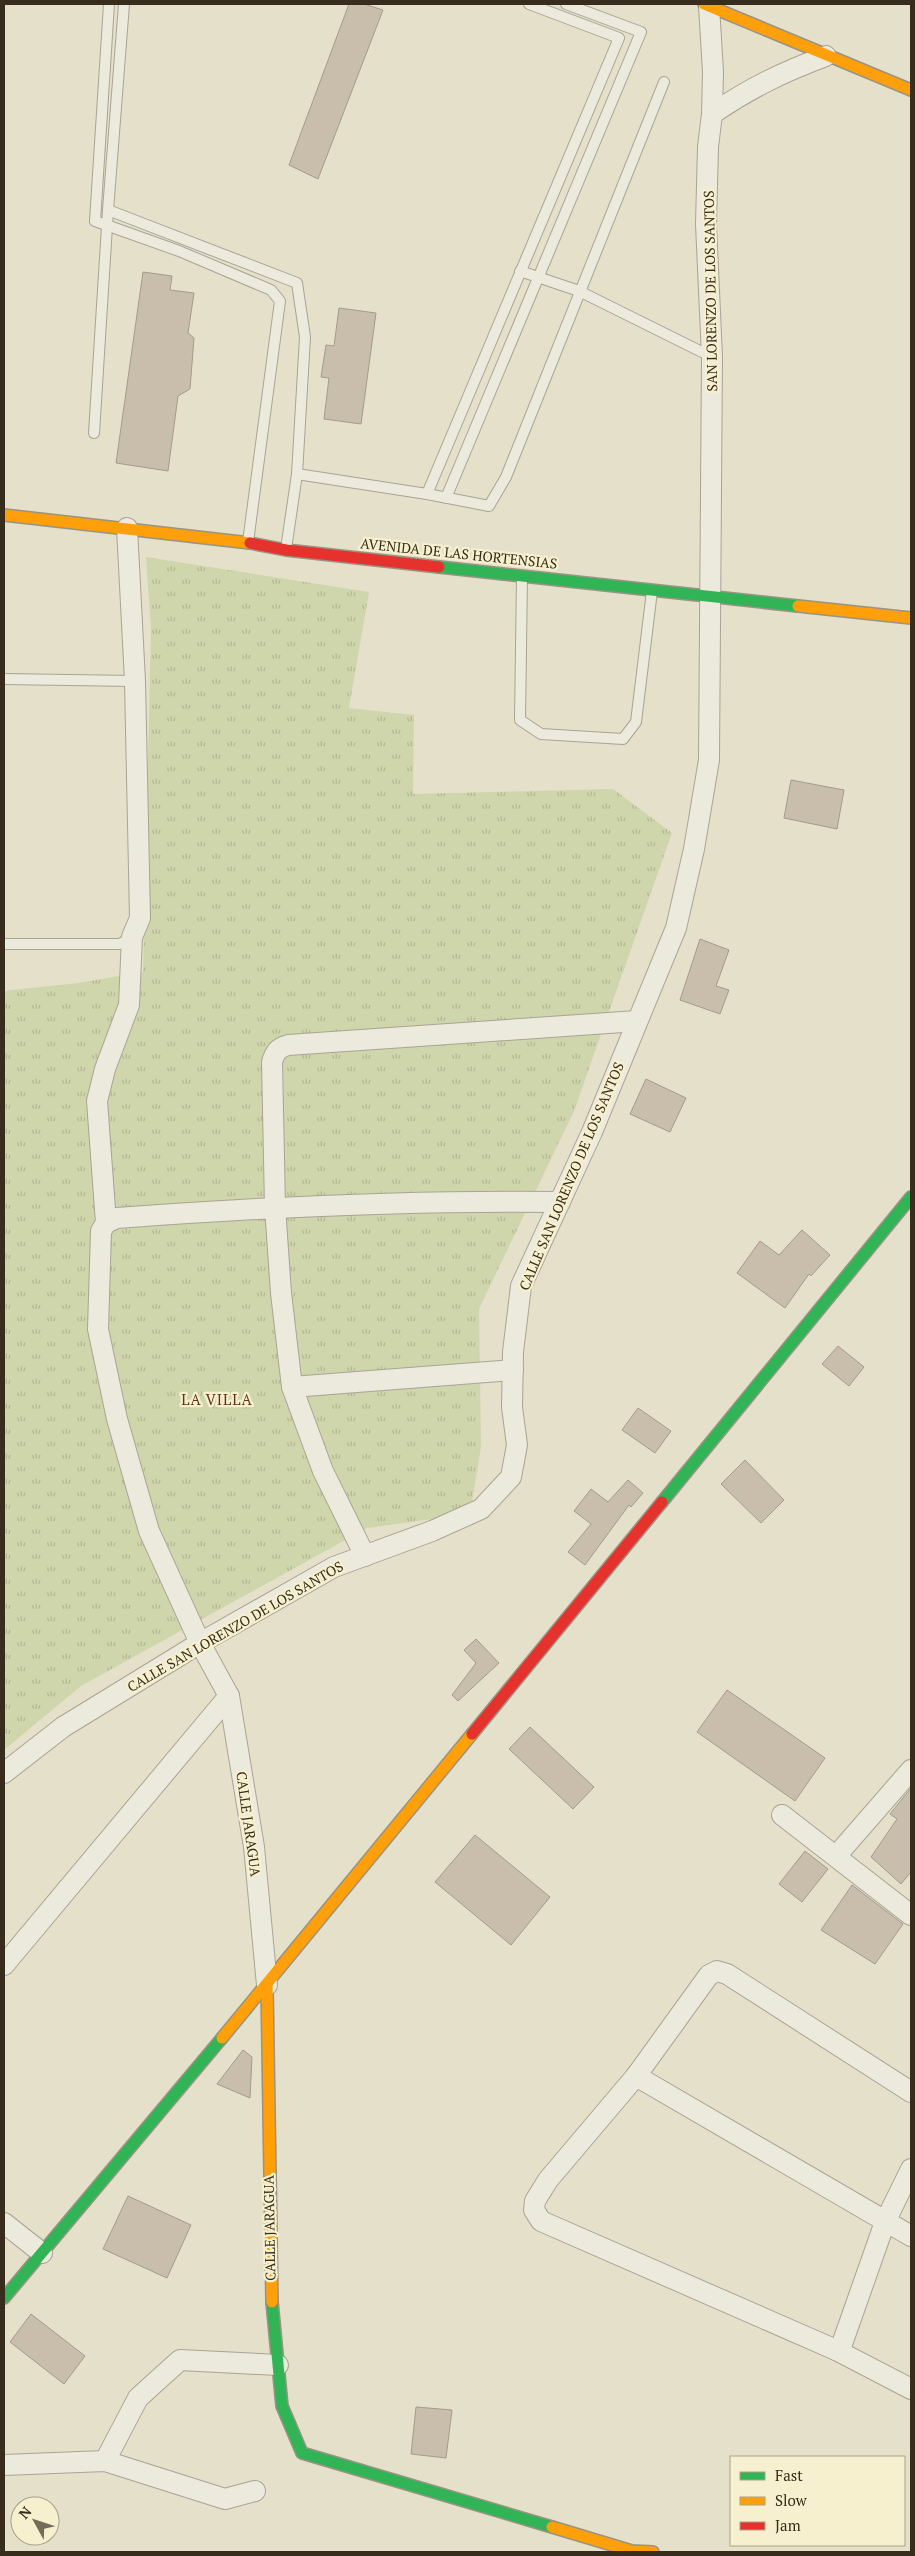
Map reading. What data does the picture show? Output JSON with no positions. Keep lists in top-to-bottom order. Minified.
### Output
{"streets":{"main road":["AVENIDA DE LAS HORTENSIAS","CALLE JARAGUA"],"street":["SAN LORENZO DE LOS SANTOS","CALLE SAN LORENZO DE LOS SANTOS"]},"crossings":[["SAN LORENZO DE LOS SANTOS","AVENIDA DE LAS HORTENSIAS"],["SAN LORENZO DE LOS SANTOS","CALLE SAN LORENZO DE LOS SANTOS"],["AVENIDA DE LAS HORTENSIAS","CALLE SAN LORENZO DE LOS SANTOS"],["AVENIDA DE LAS HORTENSIAS","CALLE JARAGUA"],["CALLE SAN LORENZO DE LOS SANTOS","CALLE JARAGUA"]],"districts":["LA VILLA"],"legend":["Fast","Slow","Jam"],"north":"top left"}
